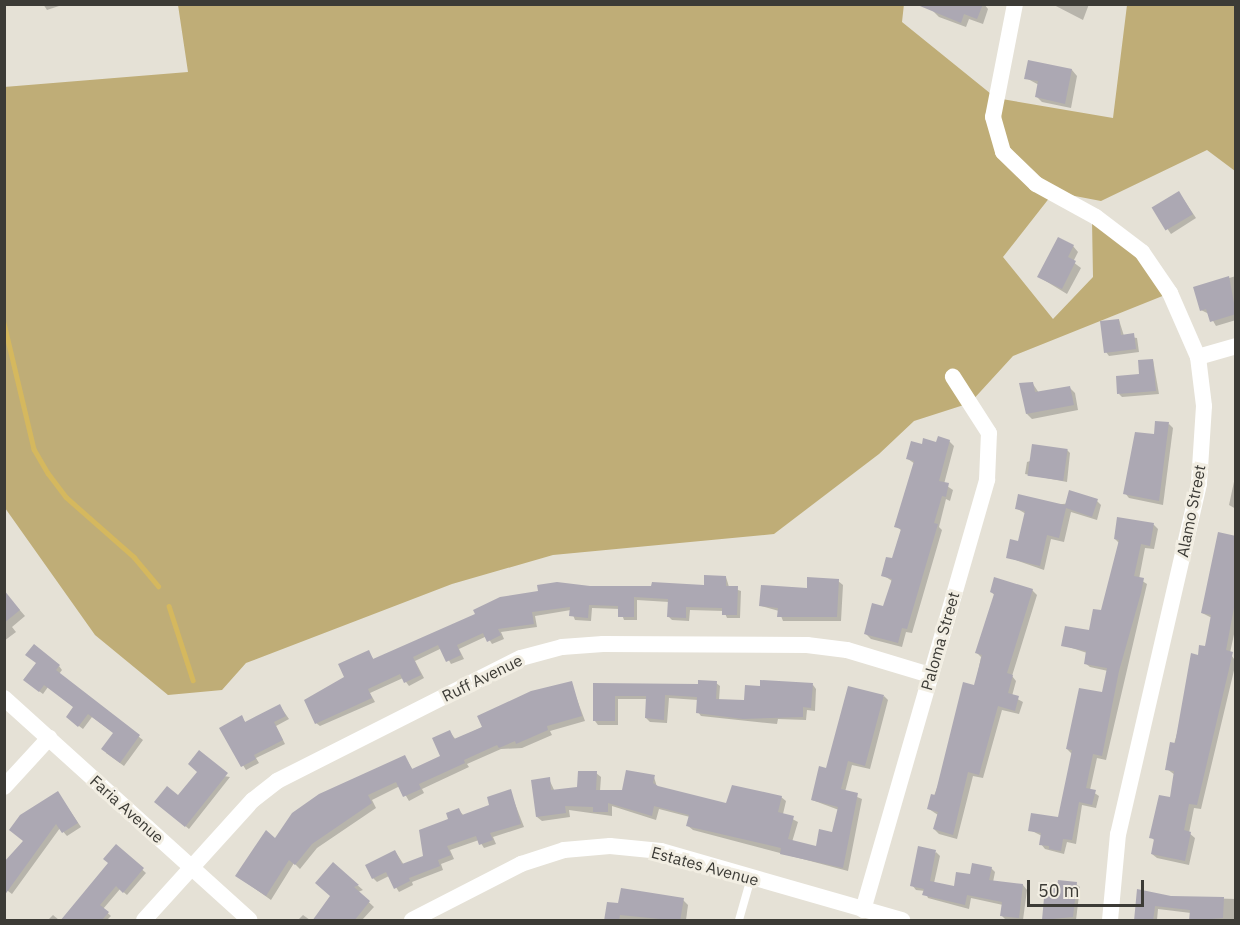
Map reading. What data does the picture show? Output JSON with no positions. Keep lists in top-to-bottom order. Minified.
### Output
{"streets":{"street":["Alamo Street","Paloma Street","Ruff Avenue","Faria Avenue","Estates Avenue"]},"crossings":[["Paloma Street","Ruff Avenue"],["Paloma Street","Estates Avenue"],["Ruff Avenue","Faria Avenue"]],"scale_bar":"50 m"}
